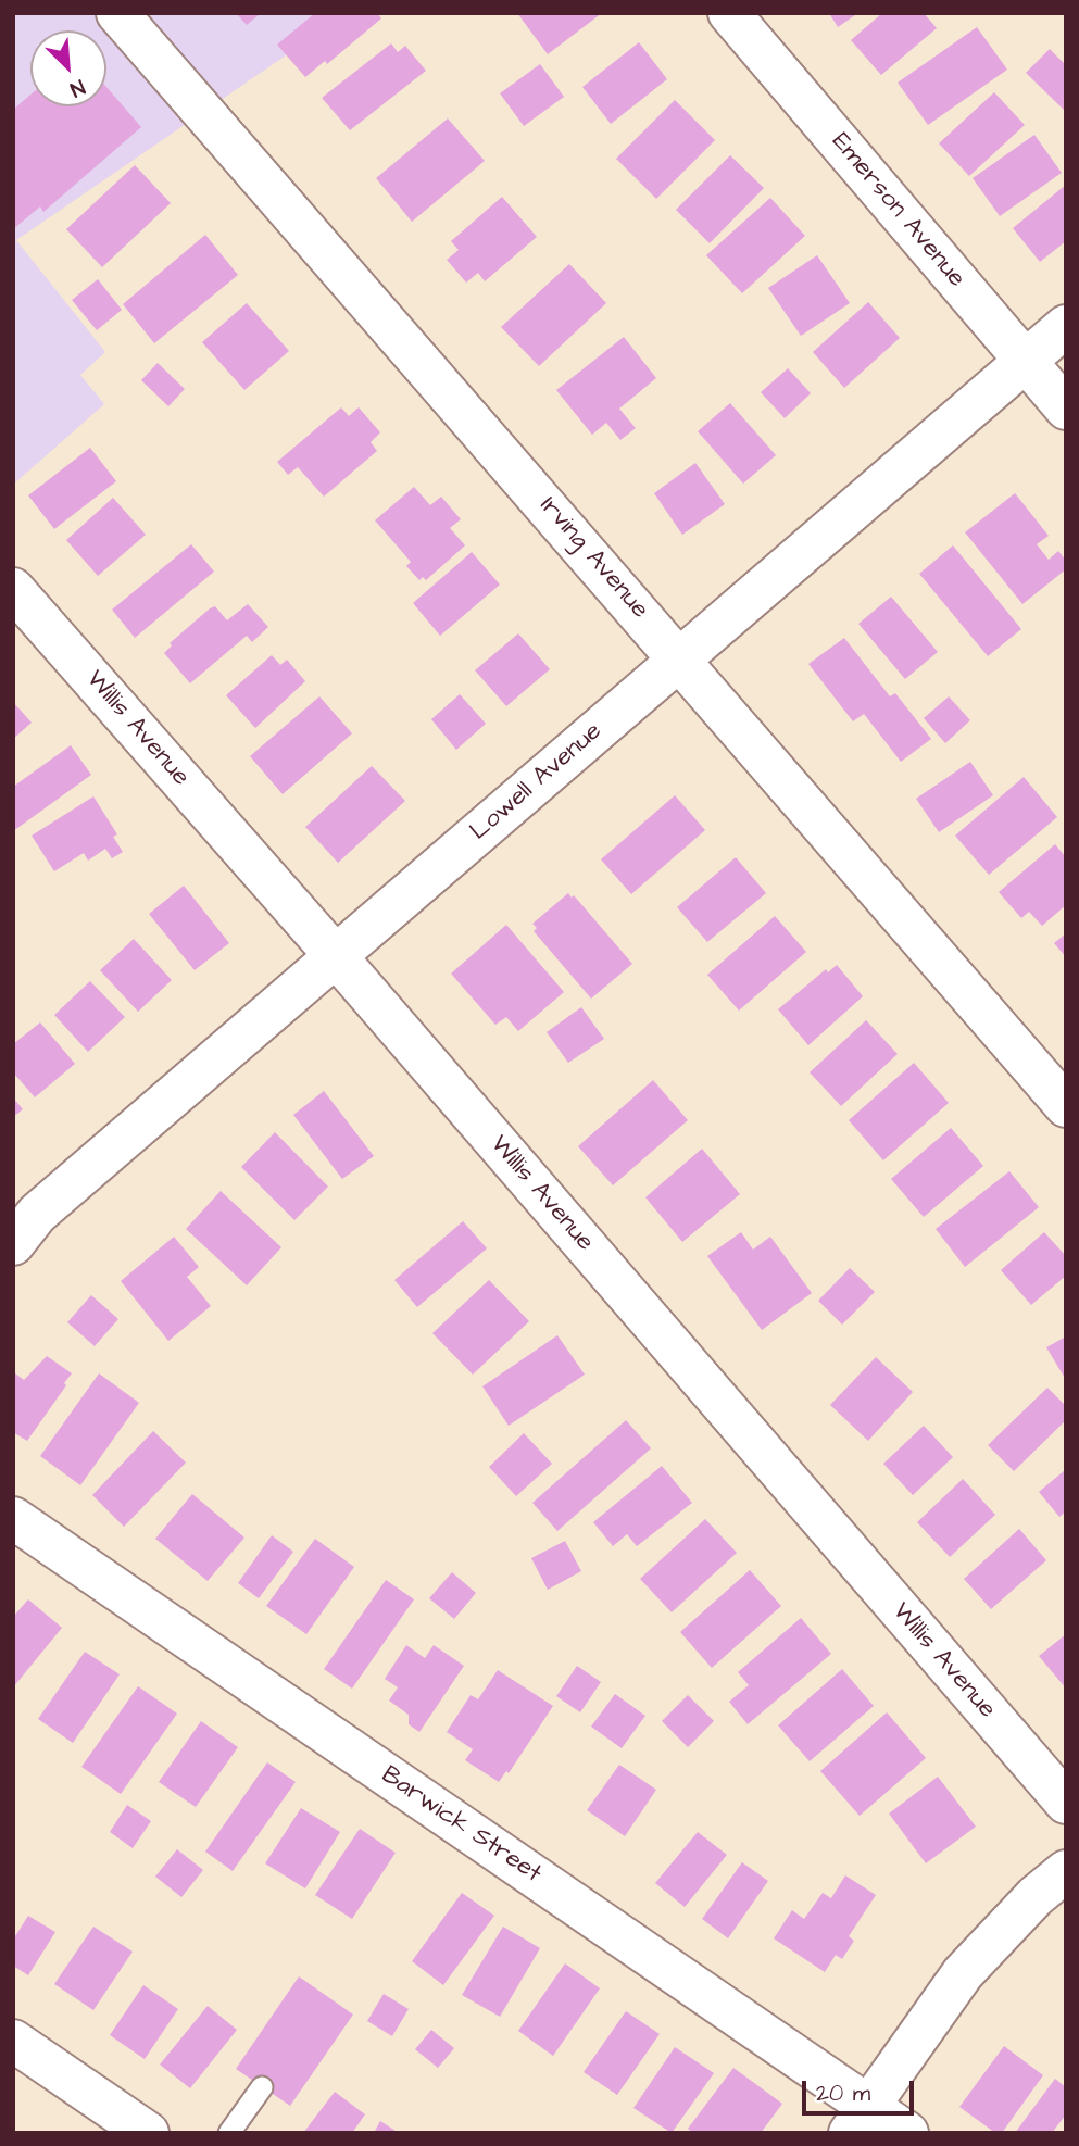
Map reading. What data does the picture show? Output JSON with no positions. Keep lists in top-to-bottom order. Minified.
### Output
{"streets":{"street":["Emerson Avenue","Irving Avenue","Willis Avenue","Lowell Avenue","Barwick Street"]},"crossings":[["Emerson Avenue","Lowell Avenue"],["Irving Avenue","Lowell Avenue"],["Willis Avenue","Lowell Avenue"]],"scale_bar":"20 m","north":"bottom right"}
